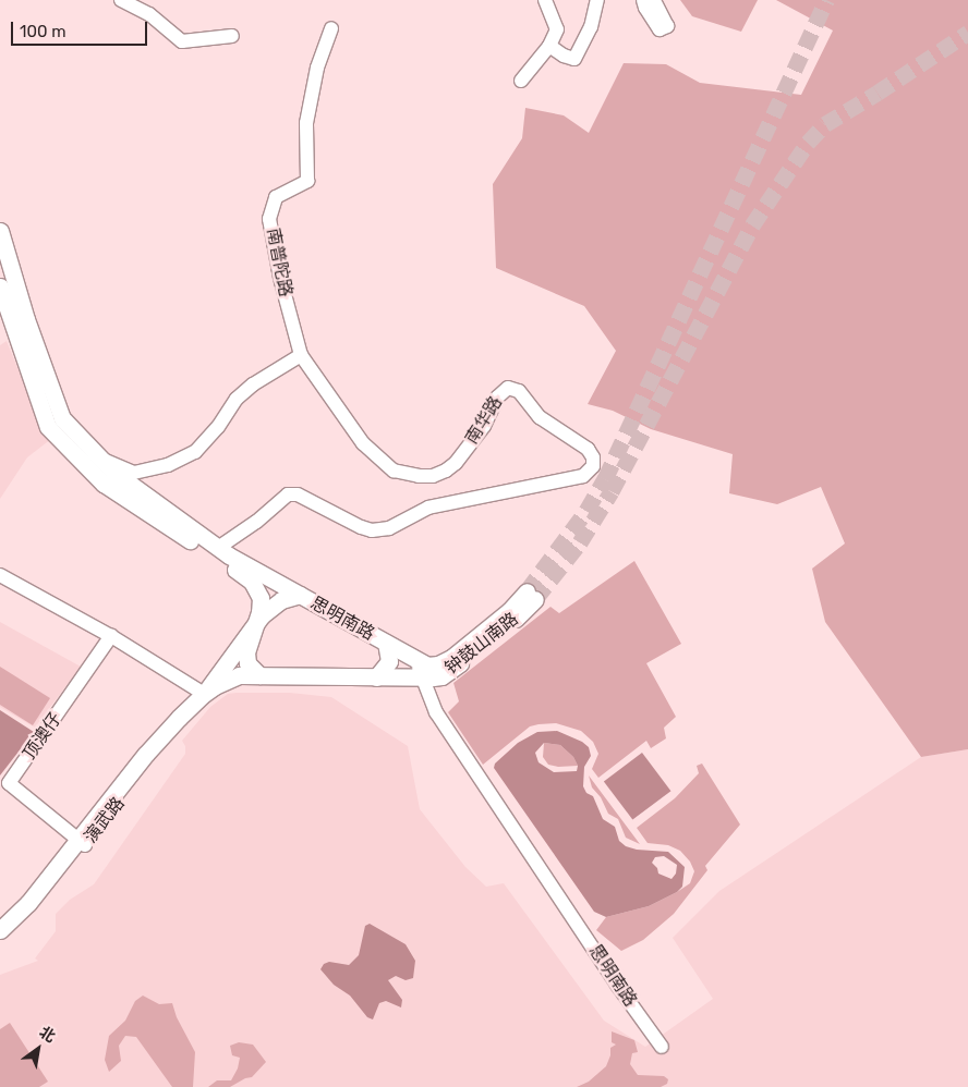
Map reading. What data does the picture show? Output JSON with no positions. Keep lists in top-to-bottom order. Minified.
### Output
{"streets":{"main road":["思明南路","钟鼓山南路","演武路"],"street":["南普陀路","南华路","顶澳仔"]},"crossings":[["南普陀路","南华路"],["南华路","思明南路"],["思明南路","钟鼓山南路"],["思明南路","演武路"],["钟鼓山南路","演武路"],["顶澳仔","演武路"]],"scale_bar":"100 m","north":"top right"}
